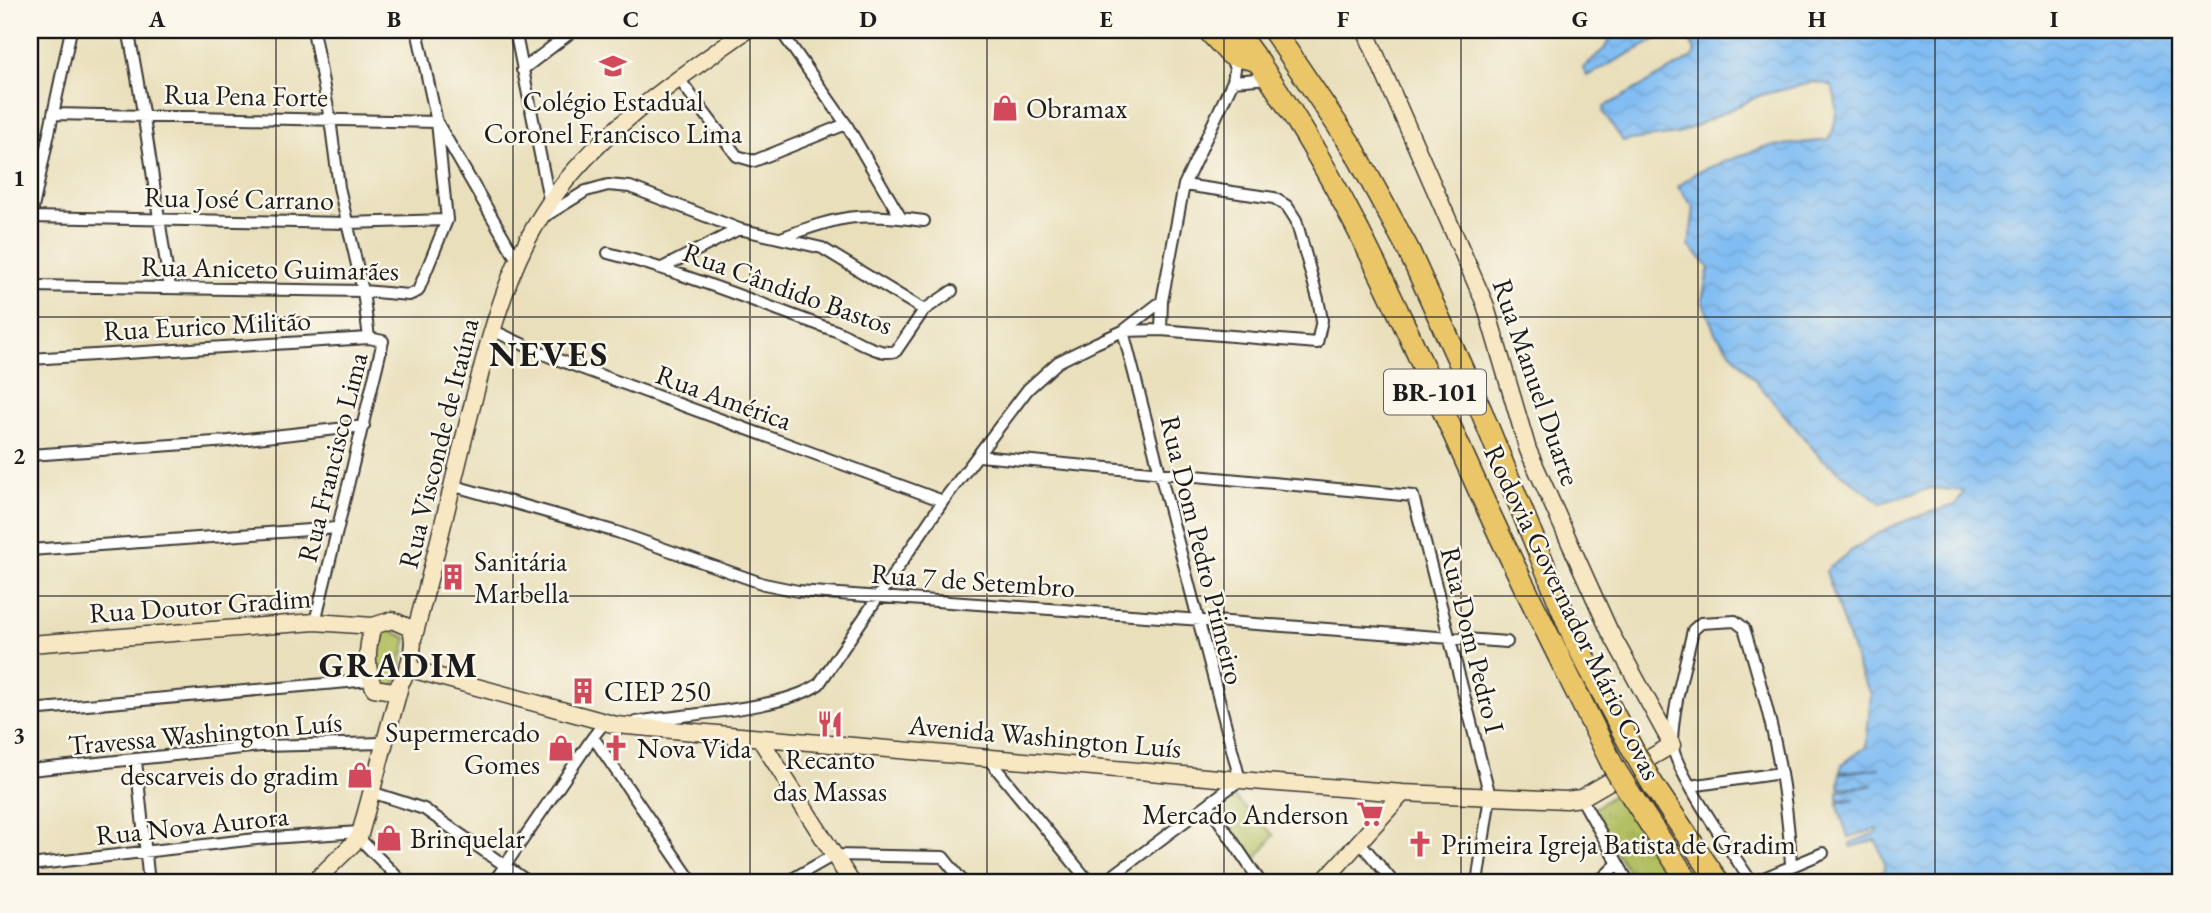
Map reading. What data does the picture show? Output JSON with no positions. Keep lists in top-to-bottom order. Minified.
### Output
{"streets":{"highway":["BR-101","Rodovia Governador Mário Covas"],"street":["Rua Pena Forte","Rua José Carrano","Rua Aniceto Guimarães","Rua Cândido Bastos","Rua Eurico Militão","Rua Manuel Duarte","Rua América","Rua Visconde de Itaúna","Rua Francisco Lima","Rua Dom Pedro Primeiro","Rua 7 de Setembro","Rua Doutor Gradim","Rua Dom Pedro I","Travessa Washington Luís","Avenida Washington Luís","Rua Nova Aurora"]},"crossings":[["Rua Pena Forte","Rua Aniceto Guimarães"],["Rua Pena Forte","Rua Francisco Lima"],["Rua José Carrano","Rua Aniceto Guimarães"],["Rua José Carrano","Rua Francisco Lima"],["Rua Aniceto Guimarães","Rua Francisco Lima"],["Rua Cândido Bastos","Rua Visconde de Itaúna"],["Rua Eurico Militão","Rua Francisco Lima"],["Rua Manuel Duarte","Avenida Washington Luís"],["Rua América","Rua Visconde de Itaúna"],["Rua Visconde de Itaúna","Rua 7 de Setembro"],["Rua Visconde de Itaúna","Avenida Washington Luís"],["Rua Francisco Lima","Rua Doutor Gradim"],["Rua Dom Pedro Primeiro","Rua 7 de Setembro"],["Rua Dom Pedro Primeiro","Rua Dom Pedro I"],["Rua Dom Pedro Primeiro","Avenida Washington Luís"],["Rua 7 de Setembro","Rua Dom Pedro I"],["Rua Dom Pedro I","Avenida Washington Luís"]],"districts":["NEVES","GRADIM"],"places":{"school or university":["Colégio Estadual Coronel Francisco Lima"],"shop":["Obramax","Supermercado Gomes","descarveis do gradim","Brinquelar"],"building":["Sanitária Marbella","CIEP 250"],"restaurant":["Recanto das Massas"],"church":["Nova Vida","Primeira Igreja Batista de Gradim"],"supermarket":["Mercado Anderson"]},"grid":{"columns":["A","B","C","D","E","F","G","H","I"],"rows":["1","2","3"]}}
